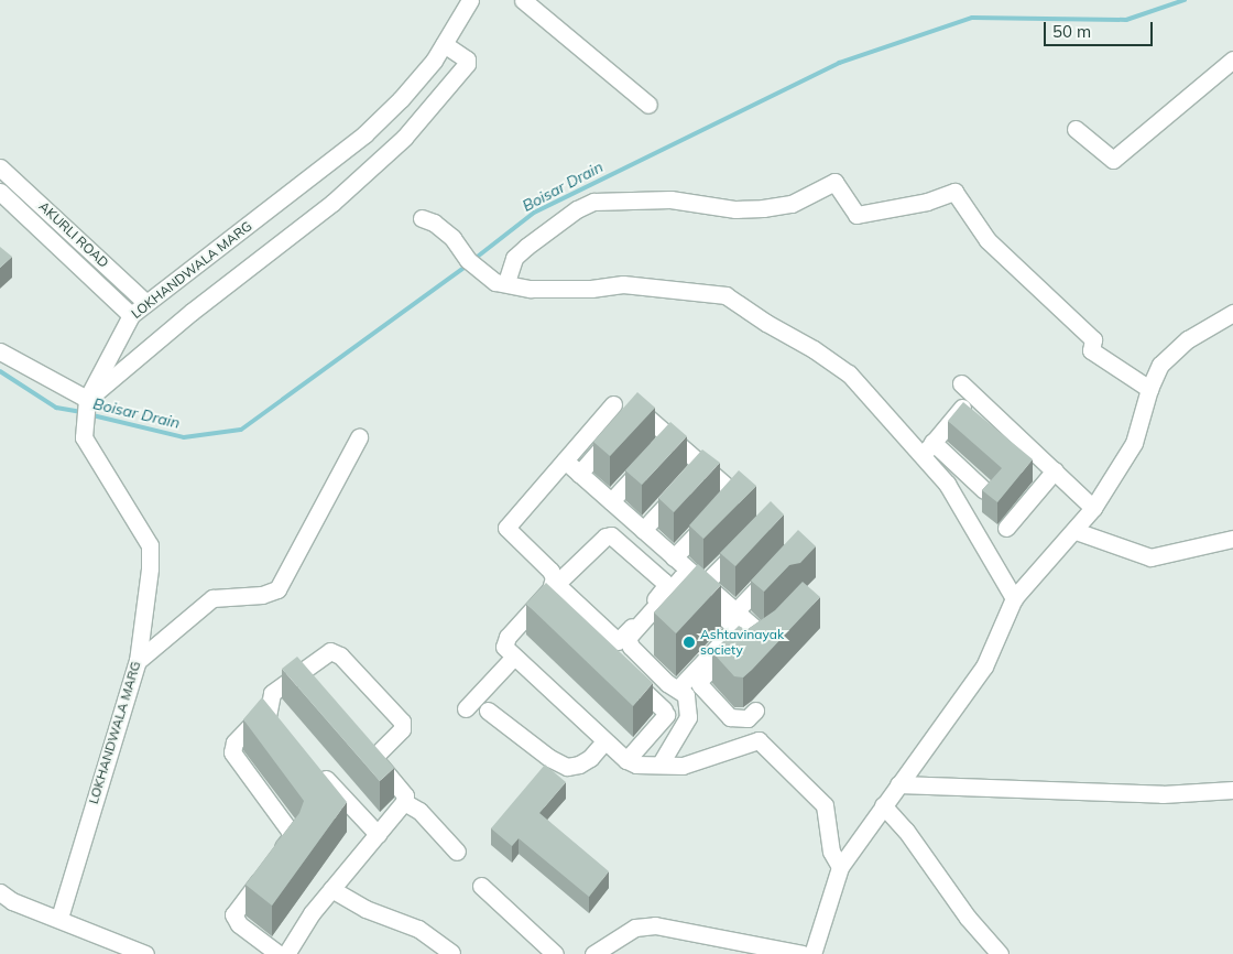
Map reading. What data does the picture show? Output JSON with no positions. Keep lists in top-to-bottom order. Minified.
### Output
{"streets":{"street":["AKURLI ROAD","LOKHANDWALA MARG"]},"crossings":[["AKURLI ROAD","LOKHANDWALA MARG"]],"water":["Boisar Drain"],"places":["Ashtavinayak society"],"scale_bar":"50 m"}
